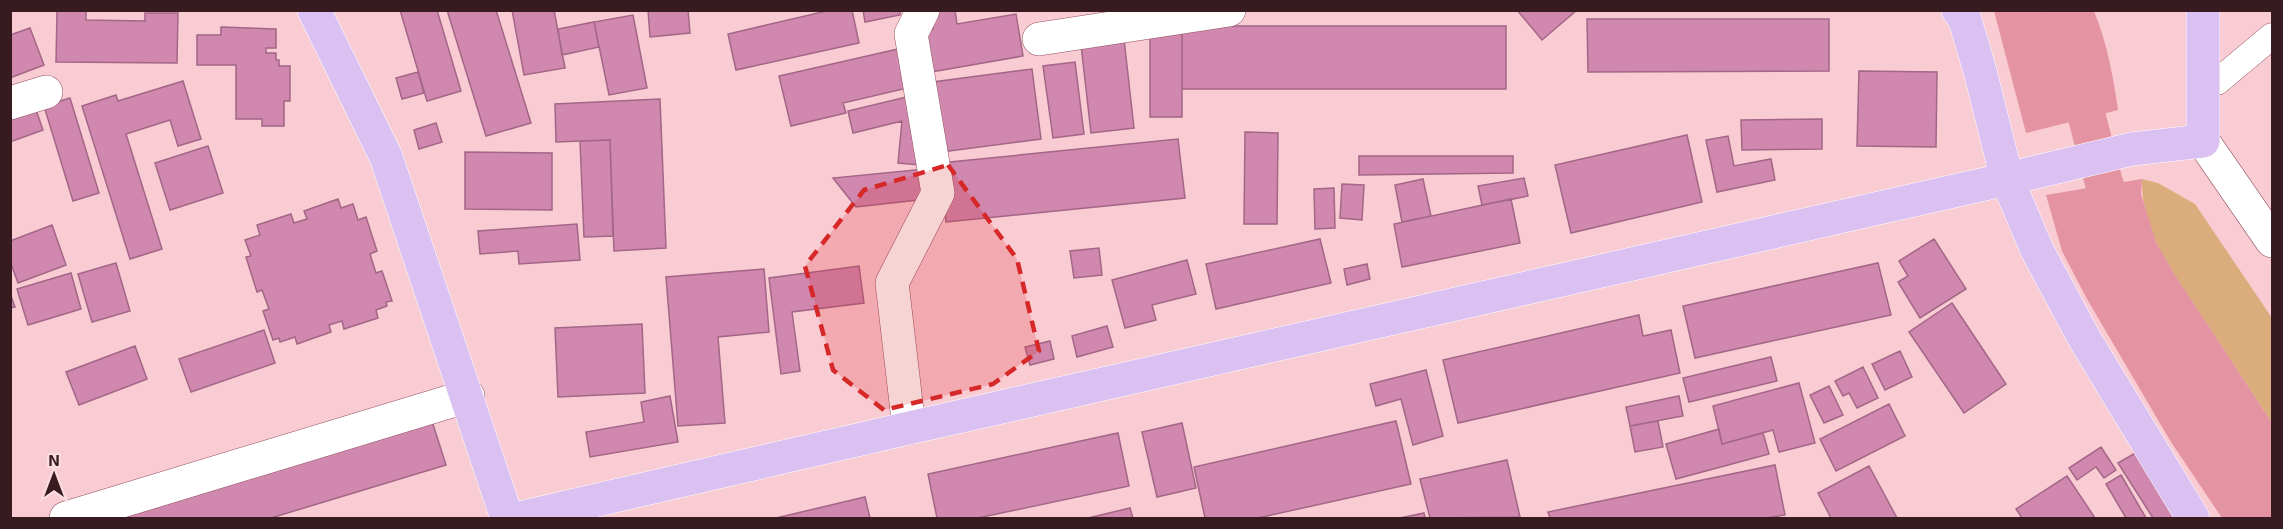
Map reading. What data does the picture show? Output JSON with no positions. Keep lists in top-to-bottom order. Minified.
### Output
{"north":"top"}
